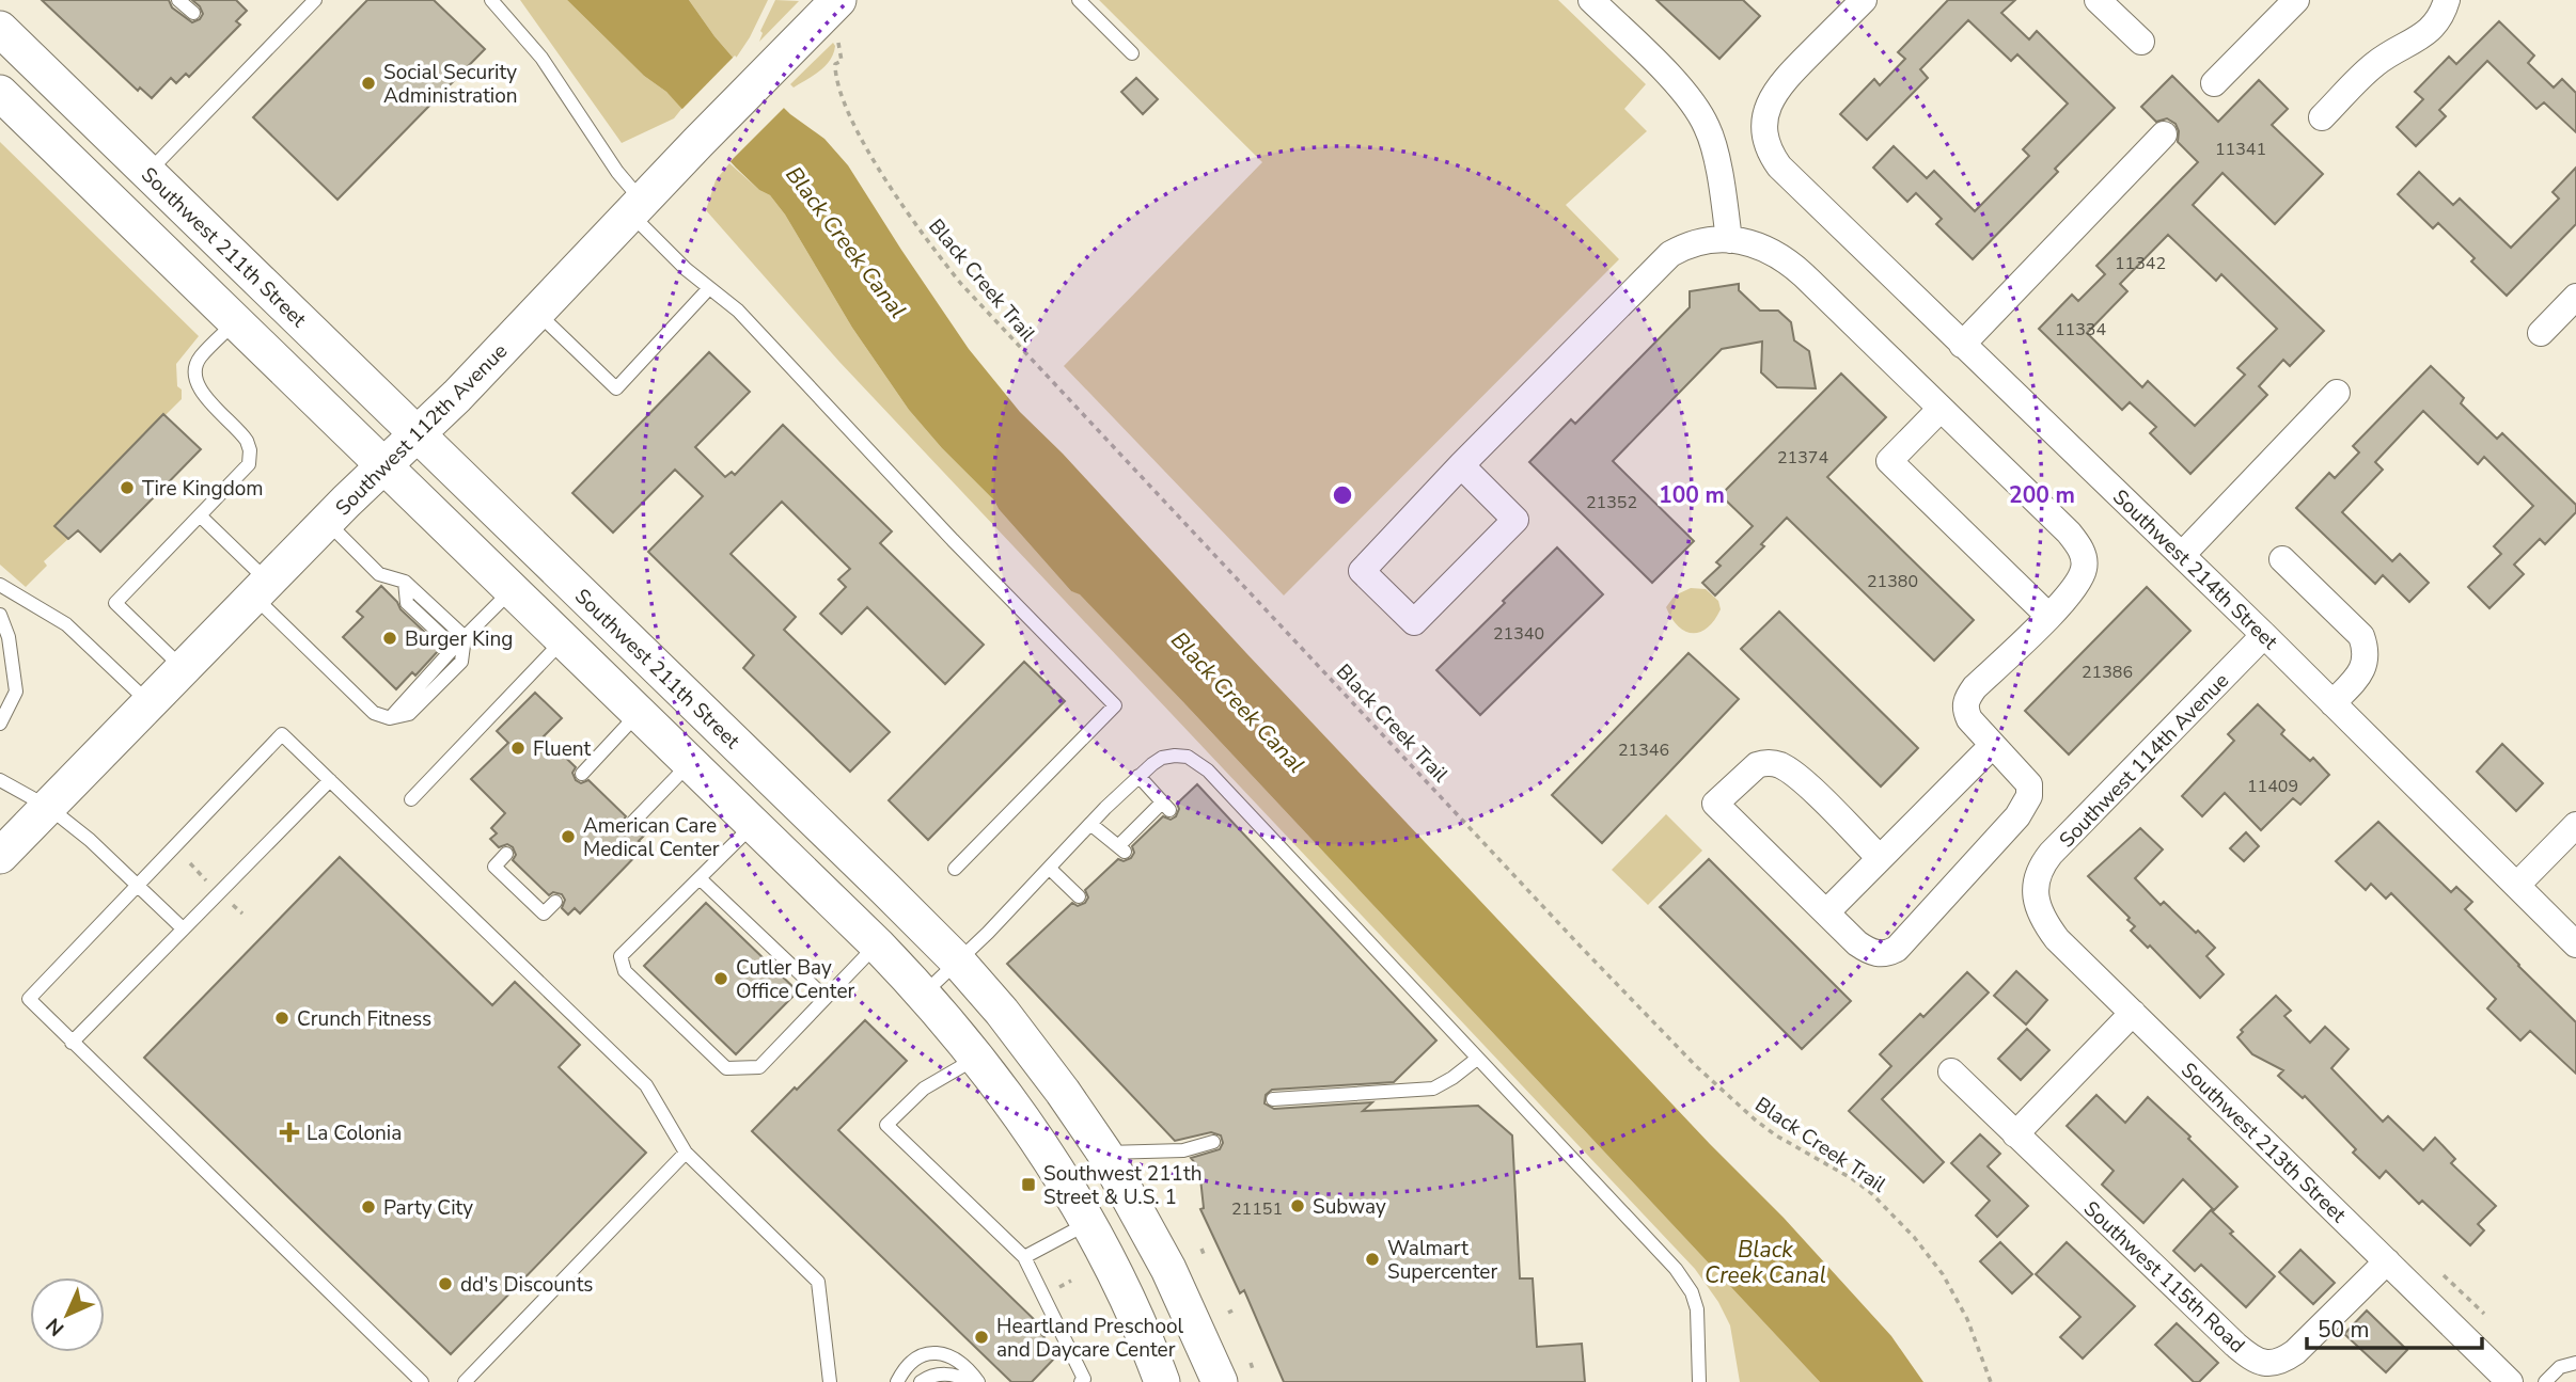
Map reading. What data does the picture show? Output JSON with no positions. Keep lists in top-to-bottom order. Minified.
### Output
{"streets":{"main road":["Southwest 211th Street","Southwest 112th Avenue"],"street":["Southwest 214th Street","Southwest 114th Avenue","Southwest 213th Street","Southwest 115th Road"],"path":["Black Creek Trail"]},"crossings":[["Southwest 211th Street","Southwest 112th Avenue"],["Southwest 214th Street","Southwest 114th Avenue"],["Southwest 114th Avenue","Southwest 213th Street"],["Southwest 213th Street","Southwest 115th Road"]],"water":["Black Creek Canal"],"places":{"other":["Social Security Administration","Tire Kingdom","Burger King","Fluent","American Care Medical Center","Cutler Bay Office Center","Crunch Fitness","Subway","Party City","Walmart Supercenter","dd's Discounts","Heartland Preschool and Daycare Center"],"health":["La Colonia"],"transit":["Southwest 211th Street & U.S. 1"]},"house_numbers":["11341","11342","11334","21374","21352","21380","21340","21386","21346","11409","21151"],"scale_bar":"50 m","north":"bottom left","rings":["100 m","200 m"]}
